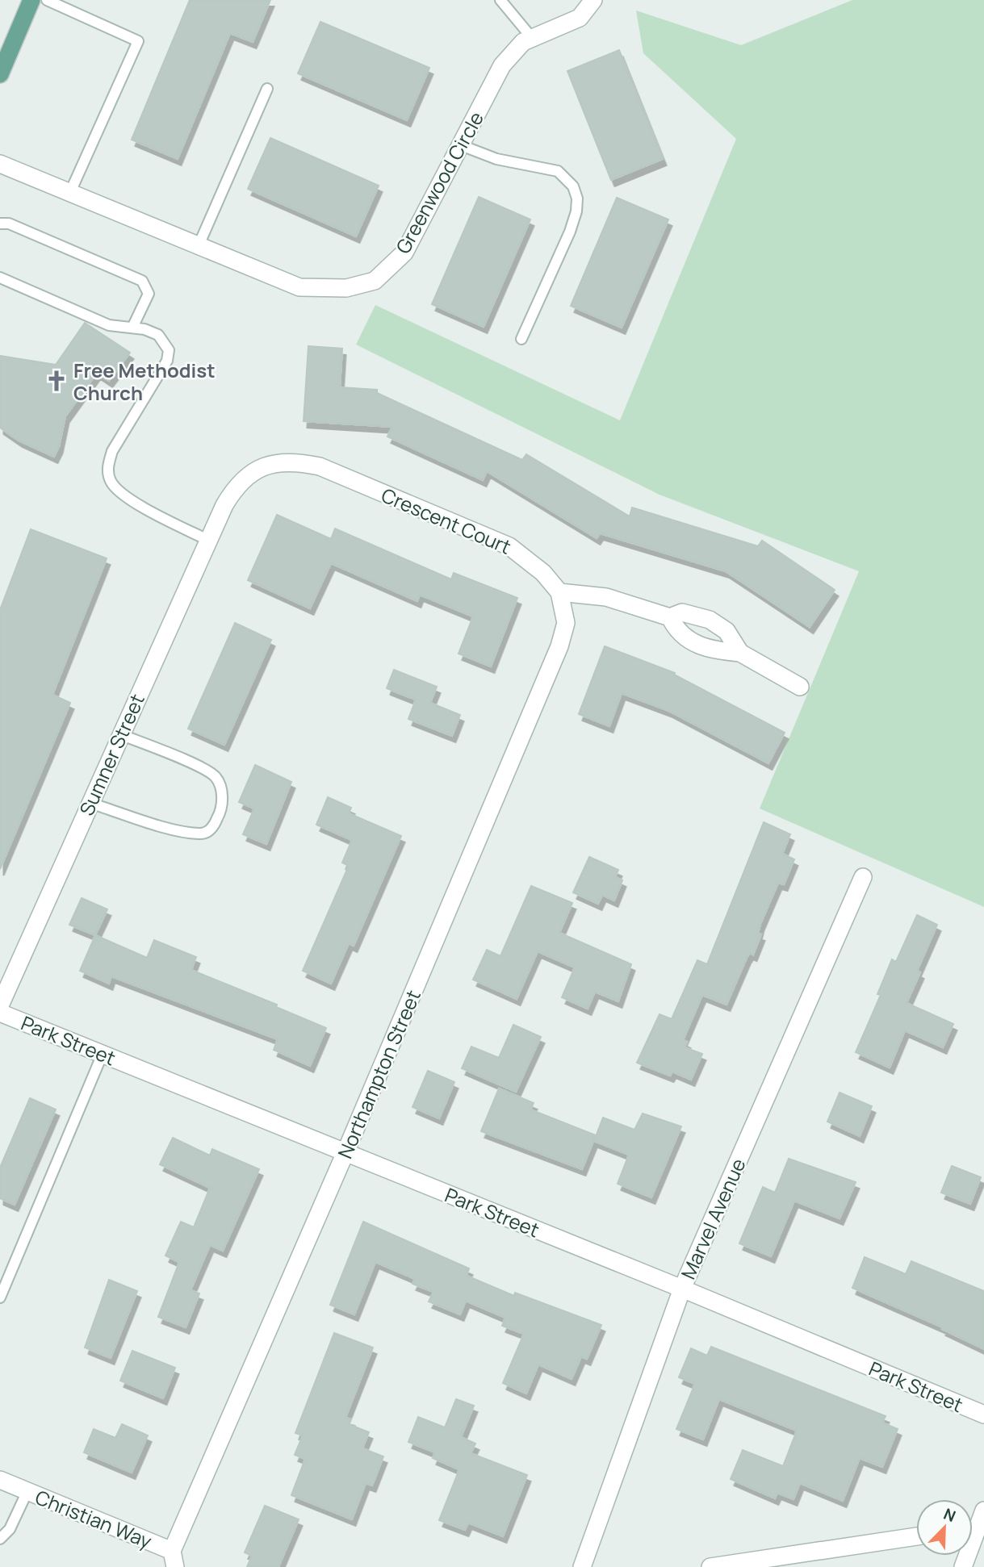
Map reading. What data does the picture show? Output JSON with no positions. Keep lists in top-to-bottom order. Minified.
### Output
{"streets":{"street":["Greenwood Circle","Crescent Court","Sumner Street","Park Street","Northampton Street","Marvel Avenue","Christian Way"]},"crossings":[["Crescent Court","Sumner Street"],["Crescent Court","Northampton Street"],["Park Street","Northampton Street"],["Park Street","Marvel Avenue"],["Northampton Street","Christian Way"]],"places":{"church":["Free Methodist Church"]},"north":"top right"}
